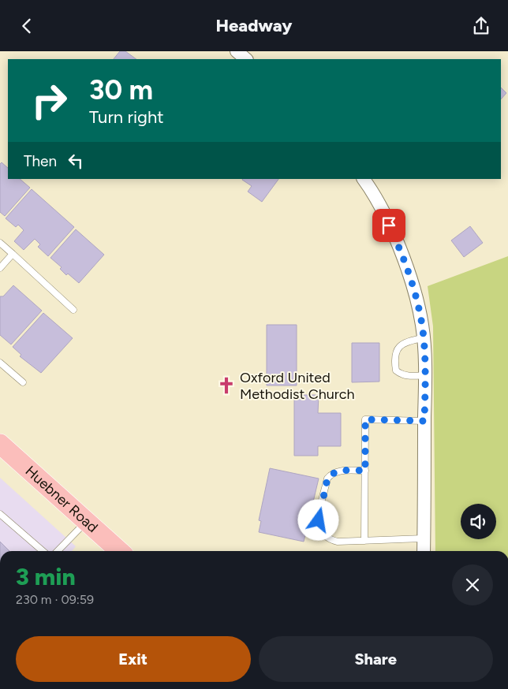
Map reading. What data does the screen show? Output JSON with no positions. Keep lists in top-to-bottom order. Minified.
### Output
{"streets":{"main road":["Huebner Road"]},"places":{"church":["Oxford United Methodist Church"]},"page":{"header":"Headway","turn":["30 m","Turn right"],"then":"Then","heading":["3 min","230 m · 09:59"],"buttons":["Exit","Share"]}}
